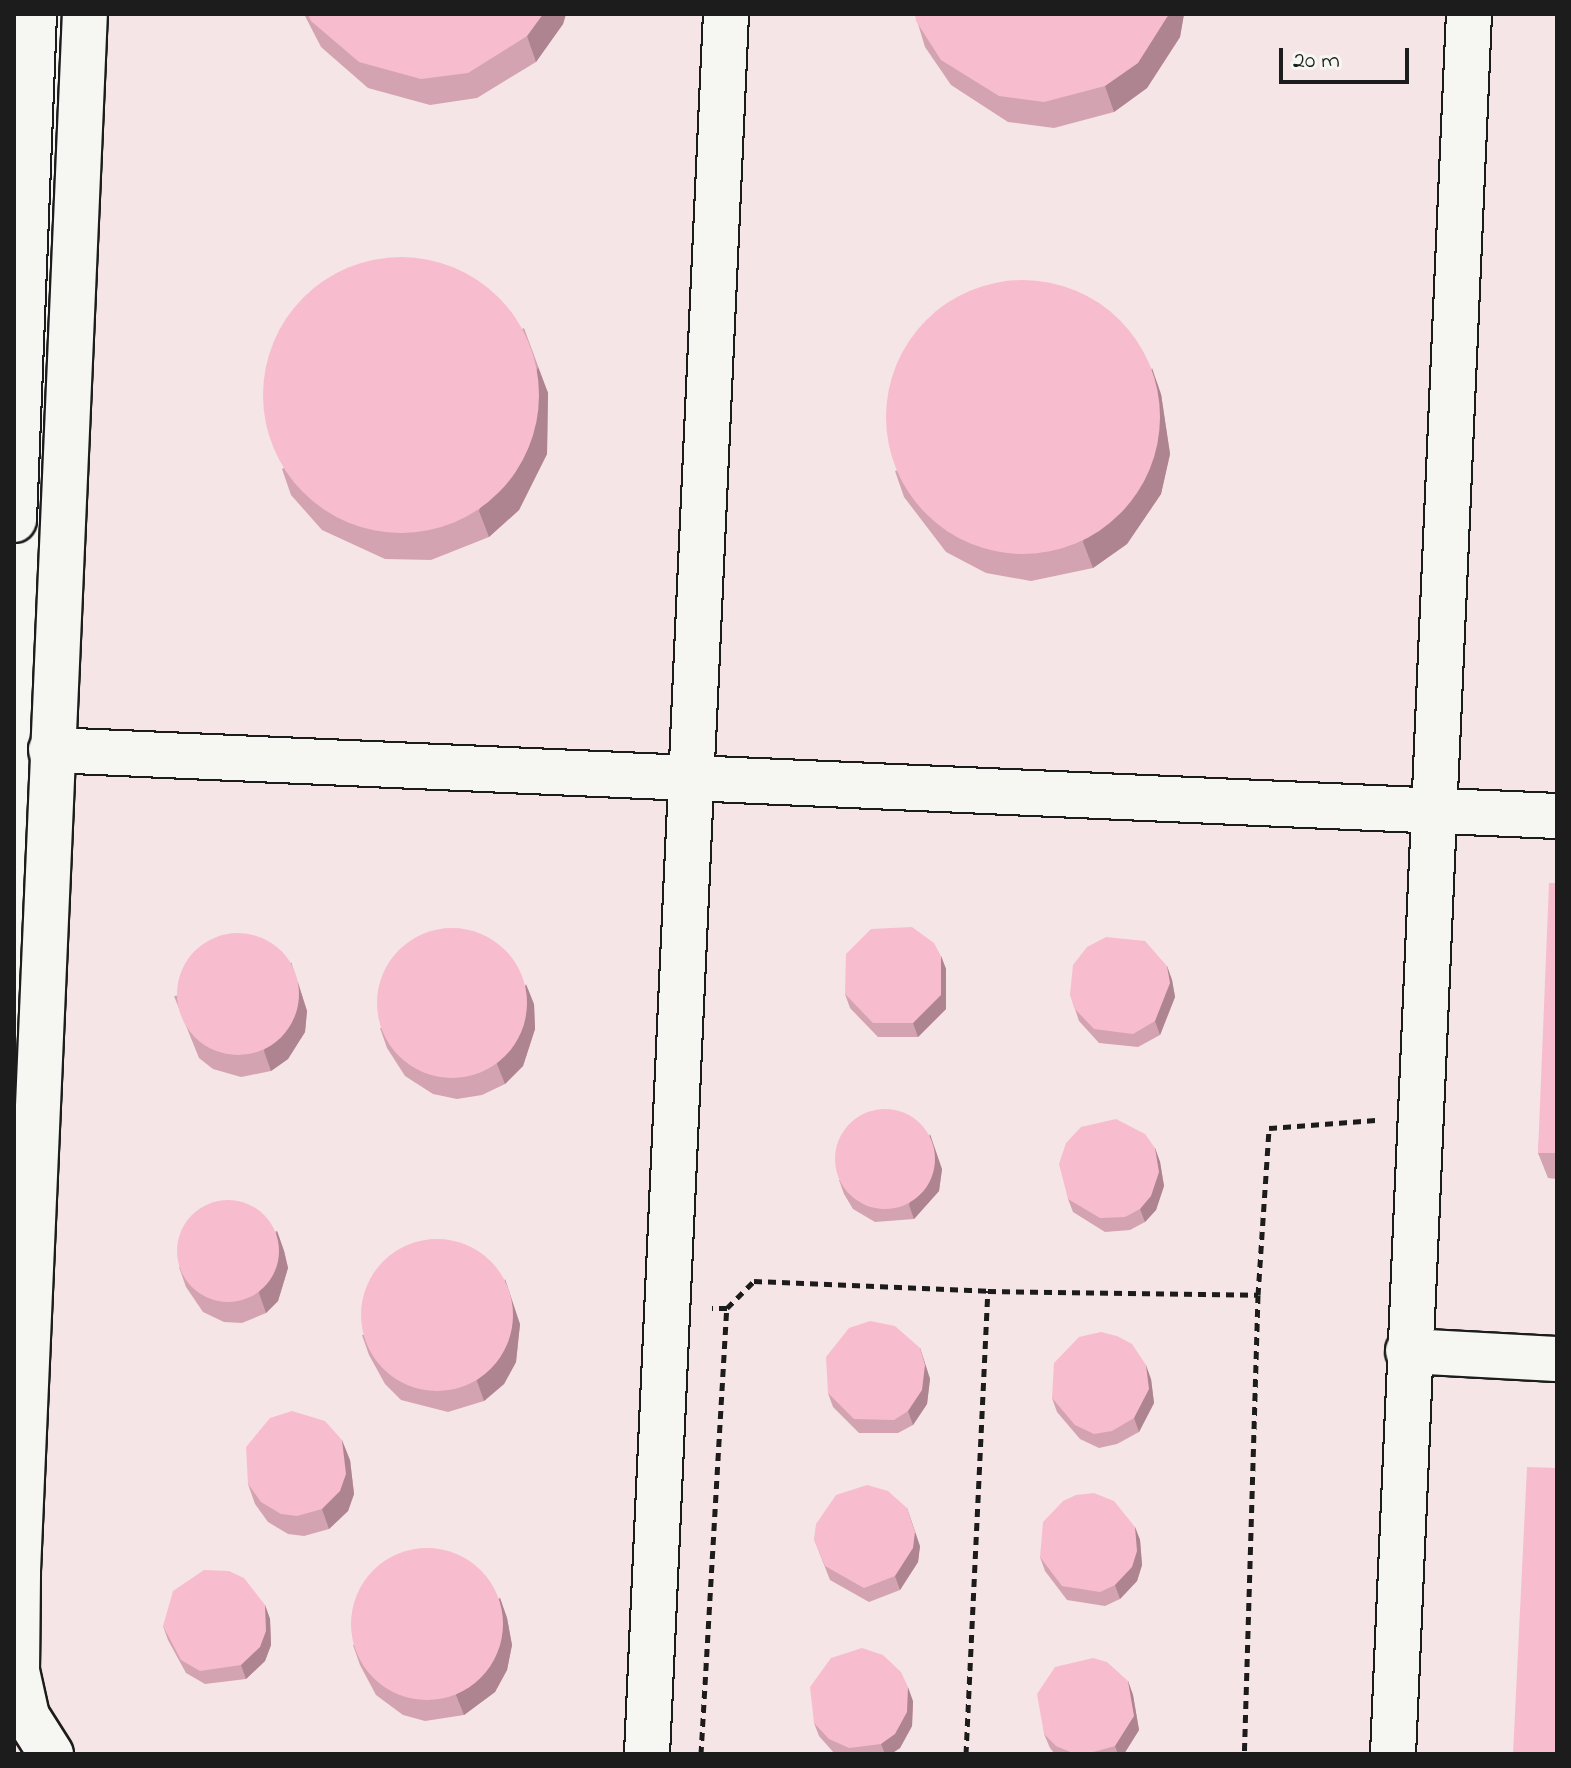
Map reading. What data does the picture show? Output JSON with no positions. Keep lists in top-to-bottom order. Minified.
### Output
{"scale_bar":"20 m"}
